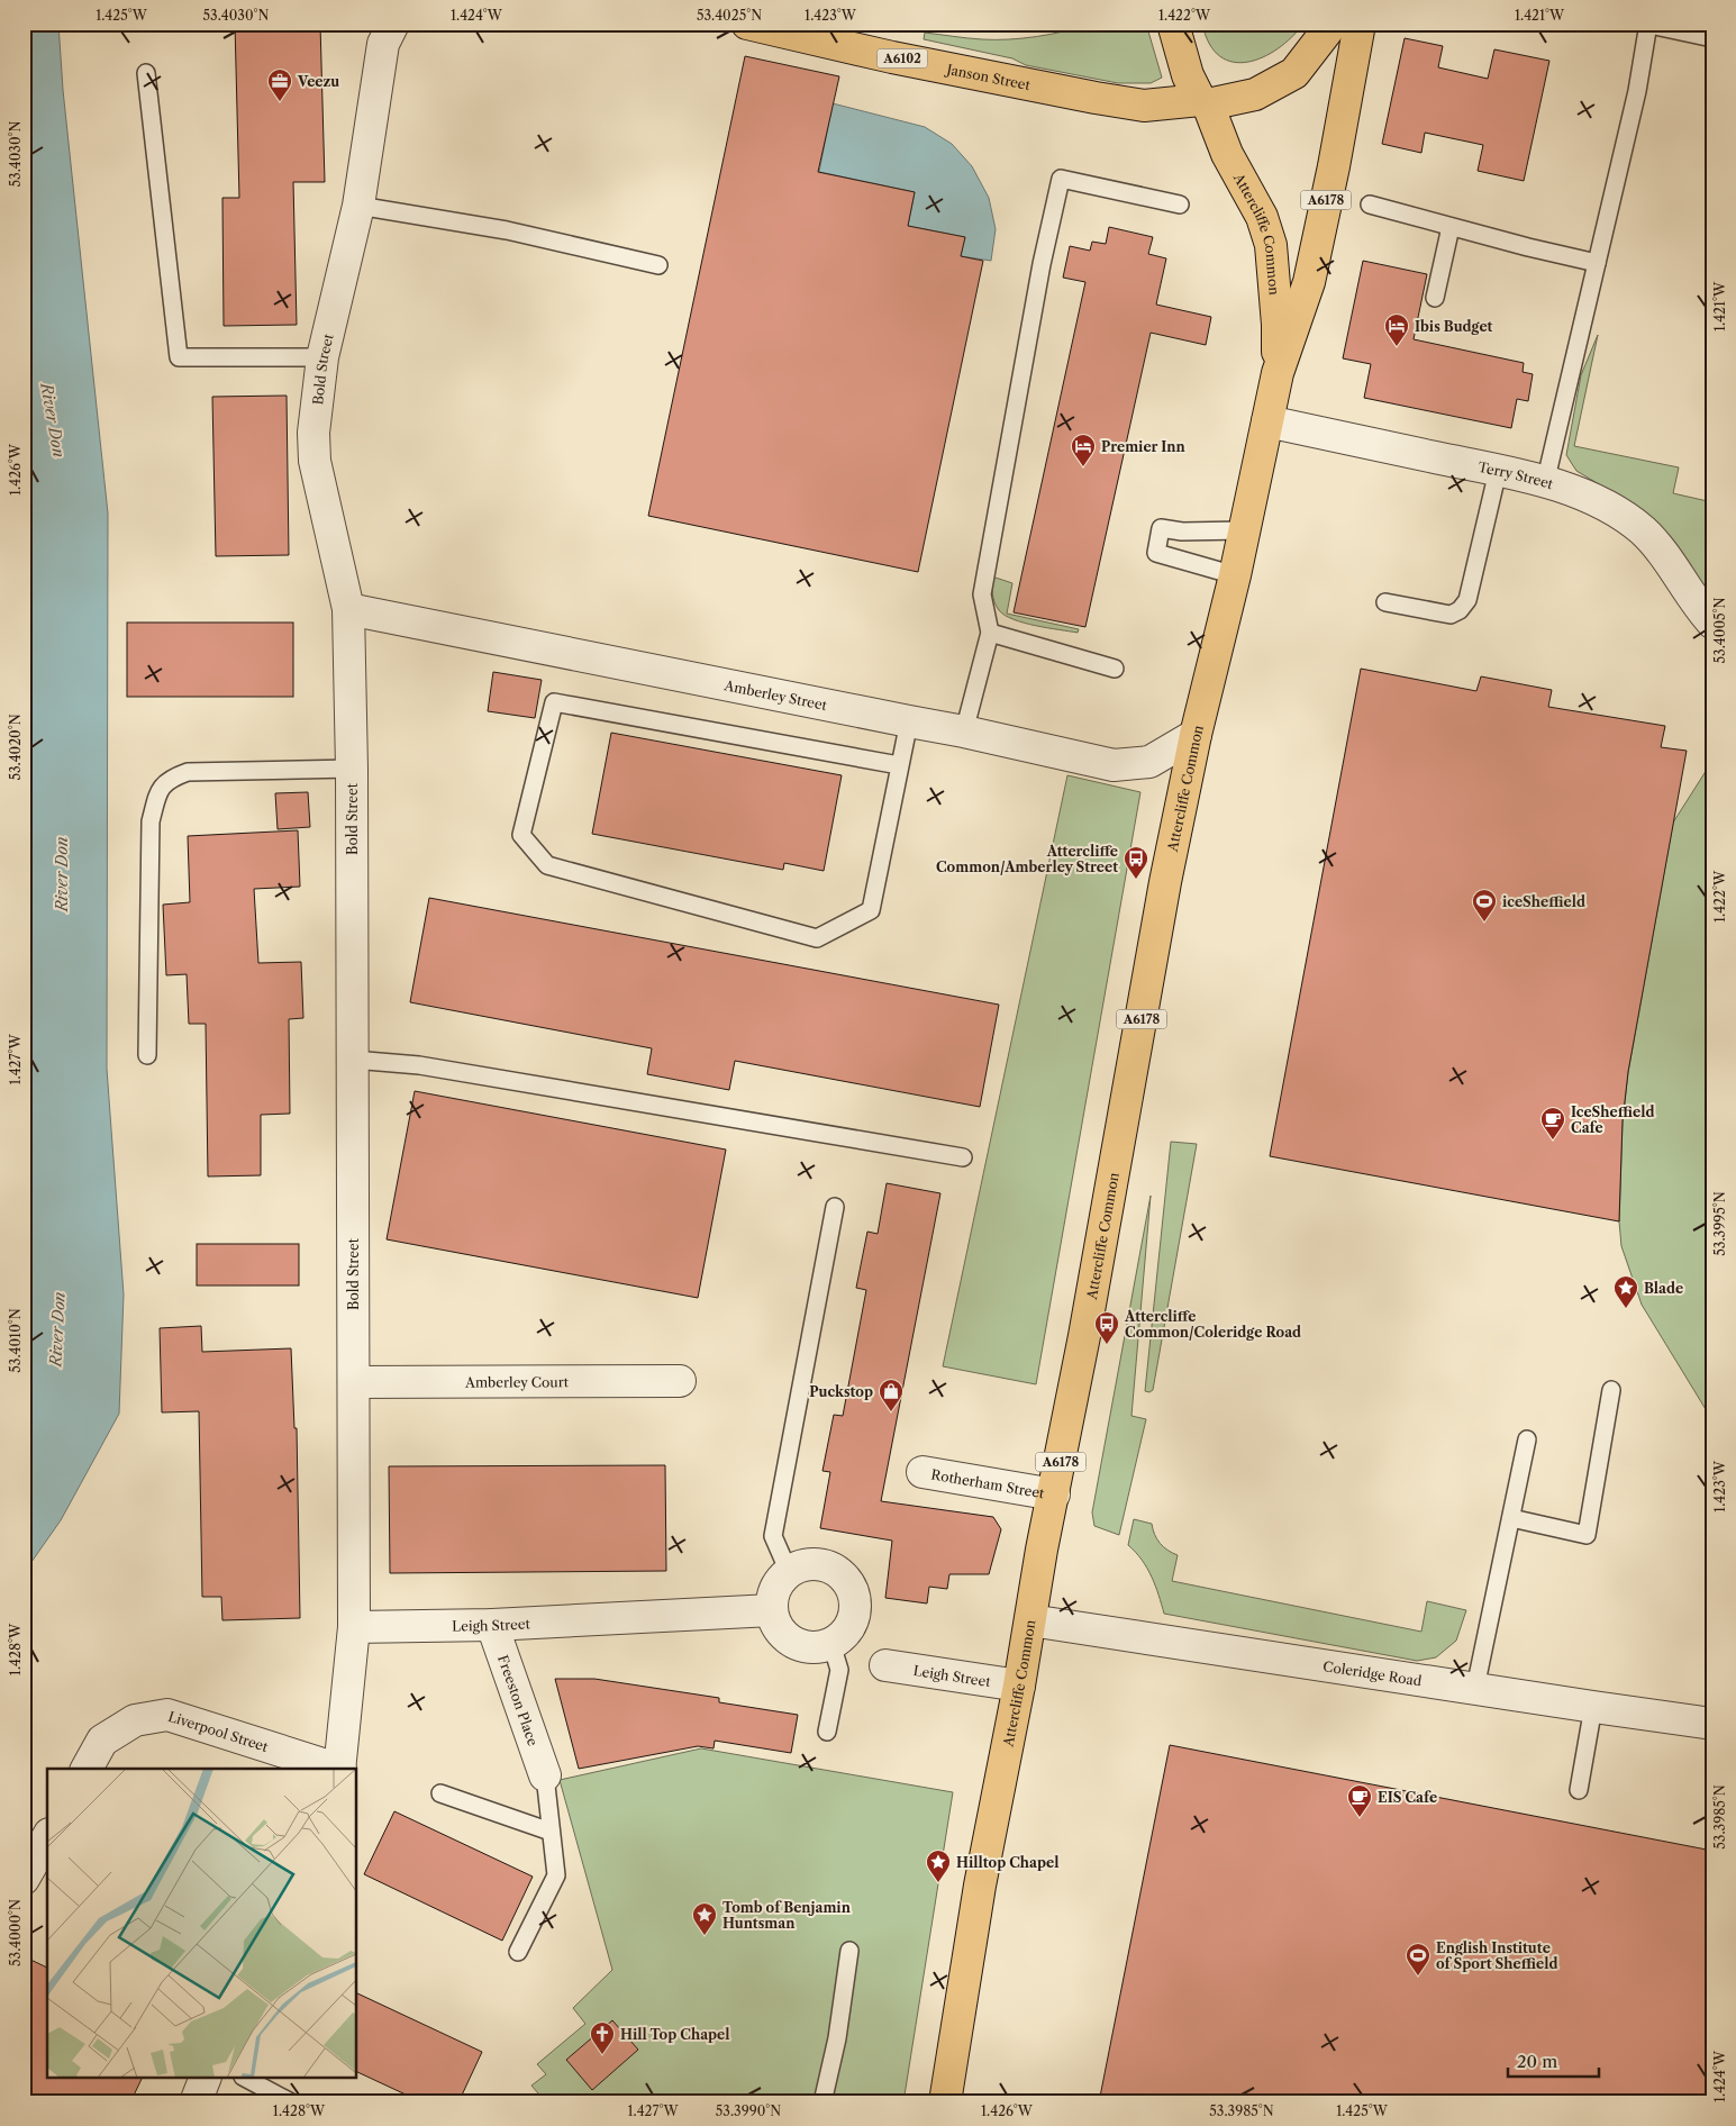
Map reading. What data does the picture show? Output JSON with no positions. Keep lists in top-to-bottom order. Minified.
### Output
{"streets":{"main road":["A6102","Janson Street","A6178","Attercliffe Common"],"street":["Bold Street","Terry Street","Amberley Street","Amberley Court","Rotherham Street","Leigh Street","Coleridge Road","Freeston Place","Liverpool Street"]},"crossings":[["Janson Street","A6178"],["Janson Street","Attercliffe Common"],["A6178","Attercliffe Common"],["Attercliffe Common","Terry Street"],["Attercliffe Common","Amberley Street"],["Attercliffe Common","Rotherham Street"],["Attercliffe Common","Leigh Street"],["Attercliffe Common","Coleridge Road"],["Bold Street","Amberley Street"],["Bold Street","Amberley Court"],["Bold Street","Leigh Street"],["Leigh Street","Freeston Place"]],"water":["River Don"],"places":{"office":["Veezu"],"hotel":["Ibis Budget","Premier Inn"],"bus stop":["Attercliffe Common/Amberley Street","Attercliffe Common/Coleridge Road"],"sports":["iceSheffield","English Institute of Sport Sheffield"],"cafe":["IceSheffield Cafe","EIS Cafe"],"place":["Blade","Hilltop Chapel","Tomb of Benjamin Huntsman"],"shop":["Puckstop"],"church":["Hill Top Chapel"]},"scale_bar":"20 m","coordinates":["1.425°W","53.4030°N","1.424°W","53.4025°N","1.423°W","1.422°W","1.421°W","1.426°W","53.4005°N","53.4020°N","1.427°W","53.3995°N","53.4010°N","1.428°W","53.3985°N","53.4000°N","53.3990°N"]}
